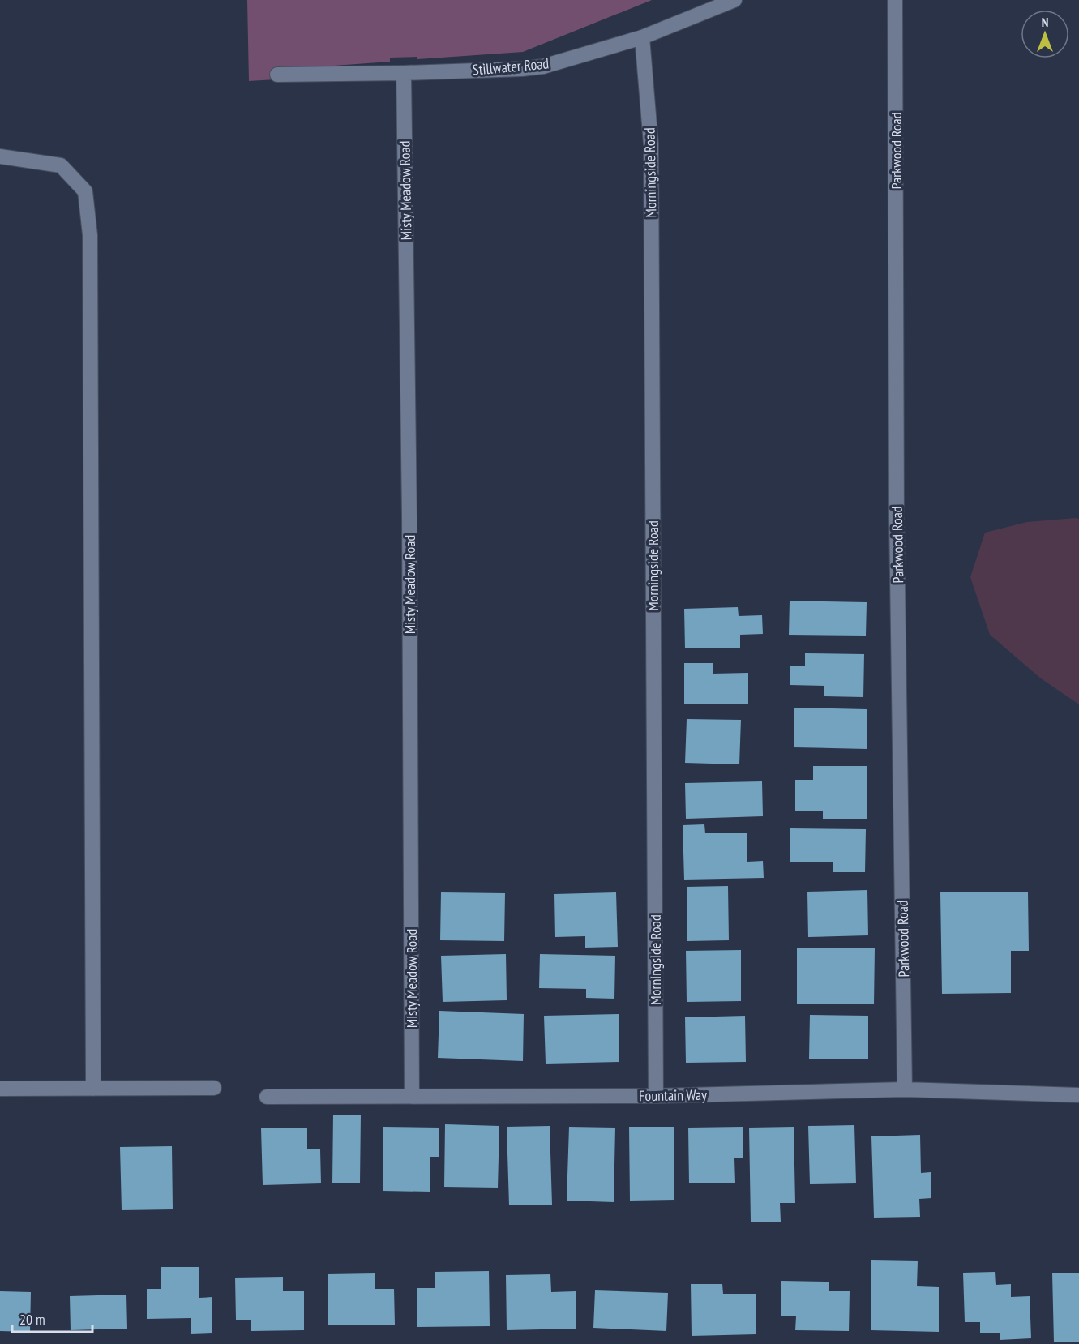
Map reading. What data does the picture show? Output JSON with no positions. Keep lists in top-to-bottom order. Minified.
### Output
{"streets":{"street":["Stillwater Road","Parkwood Road","Morningside Road","Misty Meadow Road","Fountain Way"]},"crossings":[["Stillwater Road","Morningside Road"],["Stillwater Road","Misty Meadow Road"],["Parkwood Road","Fountain Way"],["Morningside Road","Fountain Way"],["Misty Meadow Road","Fountain Way"]],"scale_bar":"20 m","north":"top"}
